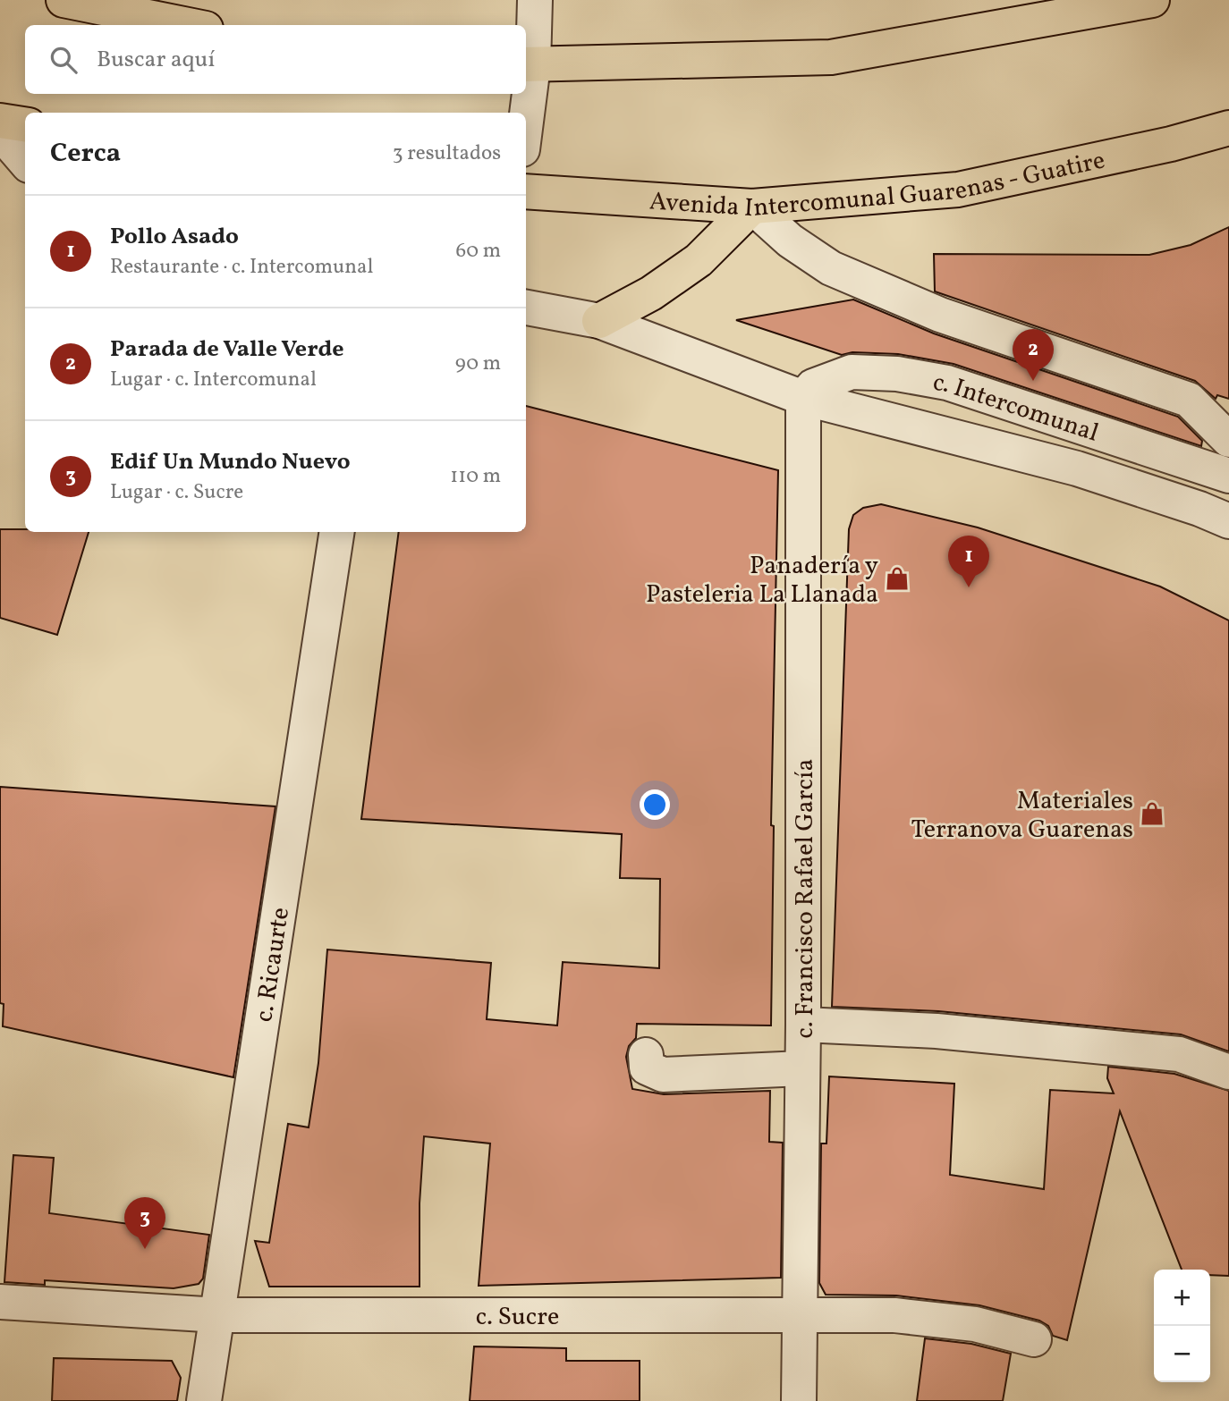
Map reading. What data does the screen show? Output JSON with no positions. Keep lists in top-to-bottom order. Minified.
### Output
{"streets":{"main road":["Avenida Intercomunal Guarenas - Guatire"],"street":["c. Intercomunal","c. Francisco Rafael García","c. Ricaurte","c. Sucre"]},"crossings":[["c. Intercomunal","c. Francisco Rafael García"],["c. Francisco Rafael García","c. Sucre"],["c. Ricaurte","c. Sucre"]],"places":{"shop":["Panadería y Pasteleria La Llanada","Materiales Terranova Guarenas"]},"page":{"search":"Buscar aquí","heading":["Cerca","3 resultados"],"list":[{"mark":"1","name":"Pollo Asado","note":"Restaurante · c. Intercomunal","value":"60 m"},{"mark":"2","name":"Parada de Valle Verde","note":"Lugar · c. Intercomunal","value":"90 m"},{"mark":"3","name":"Edif Un Mundo Nuevo","note":"Lugar · c. Sucre","value":"110 m"}],"pins":["2","1","3"],"map_buttons":["+","−"]}}
